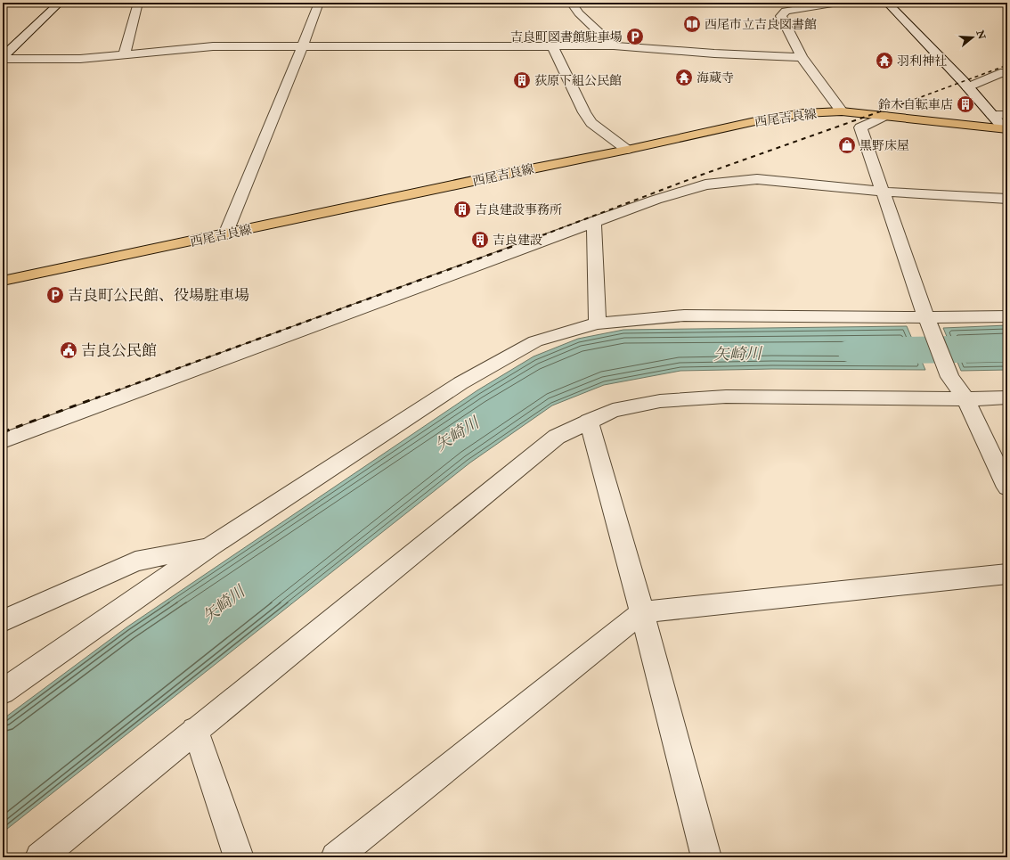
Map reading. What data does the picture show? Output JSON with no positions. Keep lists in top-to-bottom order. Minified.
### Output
{"streets":{"main road":["西尾吉良線"]},"water":["矢崎川"],"places":{"library":["西尾市立吉良図書館"],"parking":["吉良町図書館駐車場","吉良町公民館、役場駐車場"],"temple":["羽利神社","海蔵寺"],"building":["荻原下組公民館","鈴木自転車店","吉良建設事務所","吉良建設"],"shop":["黒野床屋"],"public building":["吉良公民館"]},"north":"right"}
